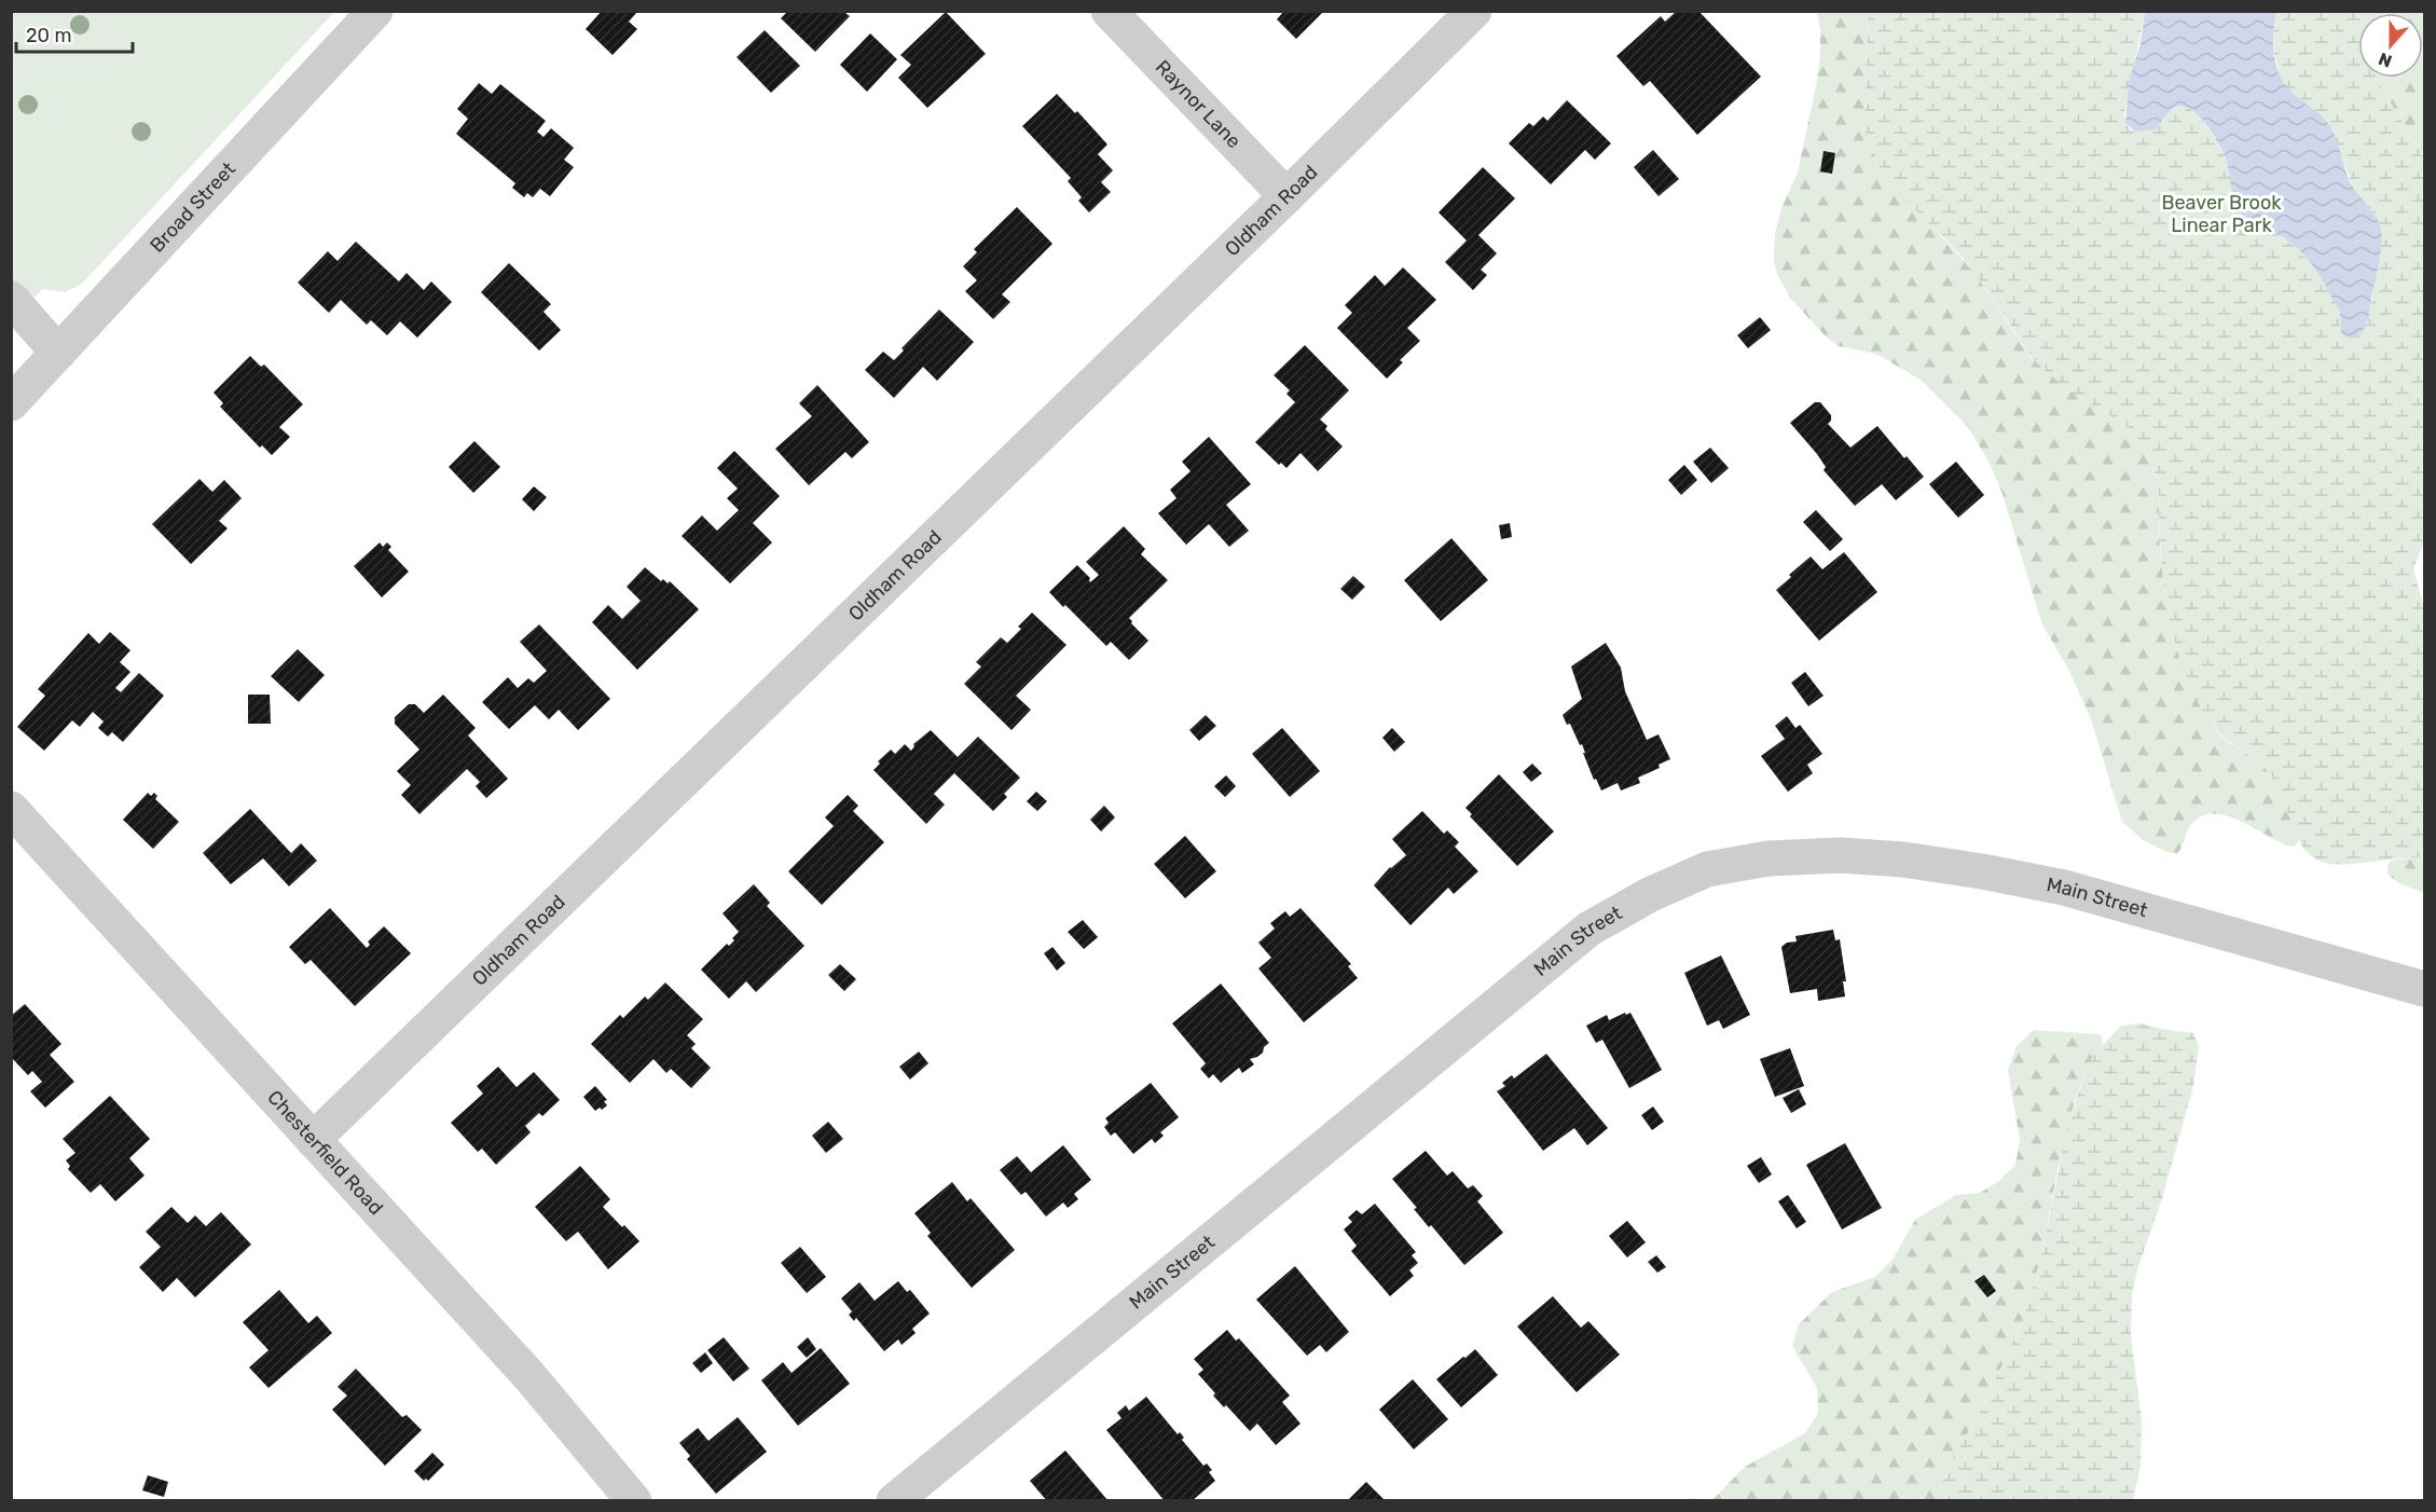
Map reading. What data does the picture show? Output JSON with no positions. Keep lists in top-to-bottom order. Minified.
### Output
{"streets":{"street":["Raynor Lane","Broad Street","Oldham Road","Main Street","Chesterfield Road"]},"crossings":[["Raynor Lane","Oldham Road"],["Oldham Road","Chesterfield Road"]],"parks":["Beaver Brook Linear Park"],"scale_bar":"20 m","north":"bottom"}
